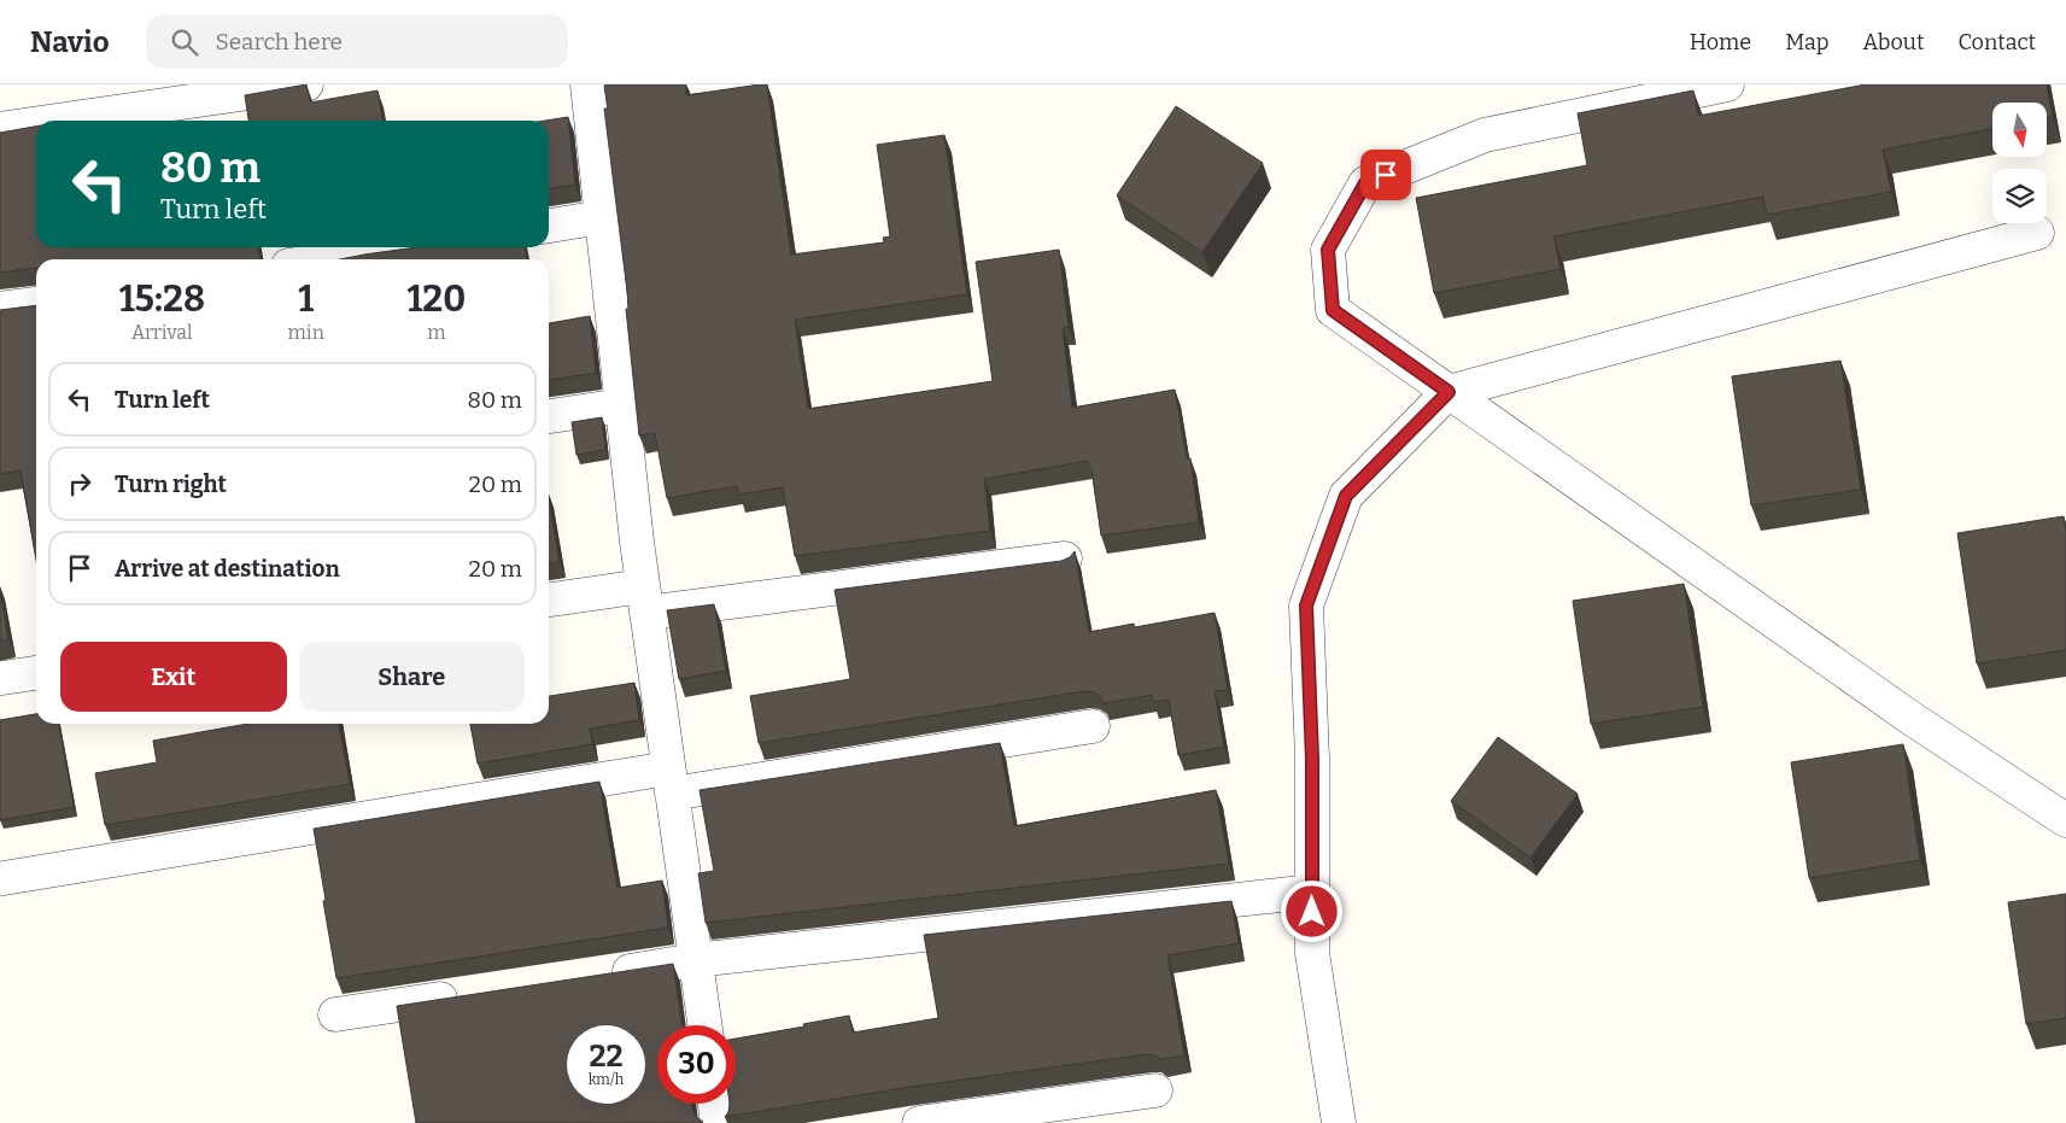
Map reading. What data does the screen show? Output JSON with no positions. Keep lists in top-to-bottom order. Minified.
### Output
{"north":"bottom","page":{"header":"Navio","search":"Search here","nav":["Home","Map","About","Contact"],"turn":["80 m","Turn left"],"eta":["15:28","Arrival","1","min","120","m"],"list":[{"name":"Turn left","value":"80 m"},{"name":"Turn right","value":"20 m"},{"name":"Arrive at destination","value":"20 m"}],"buttons":["Exit","Share"],"speed":"22 km/h","limit":"30"}}
